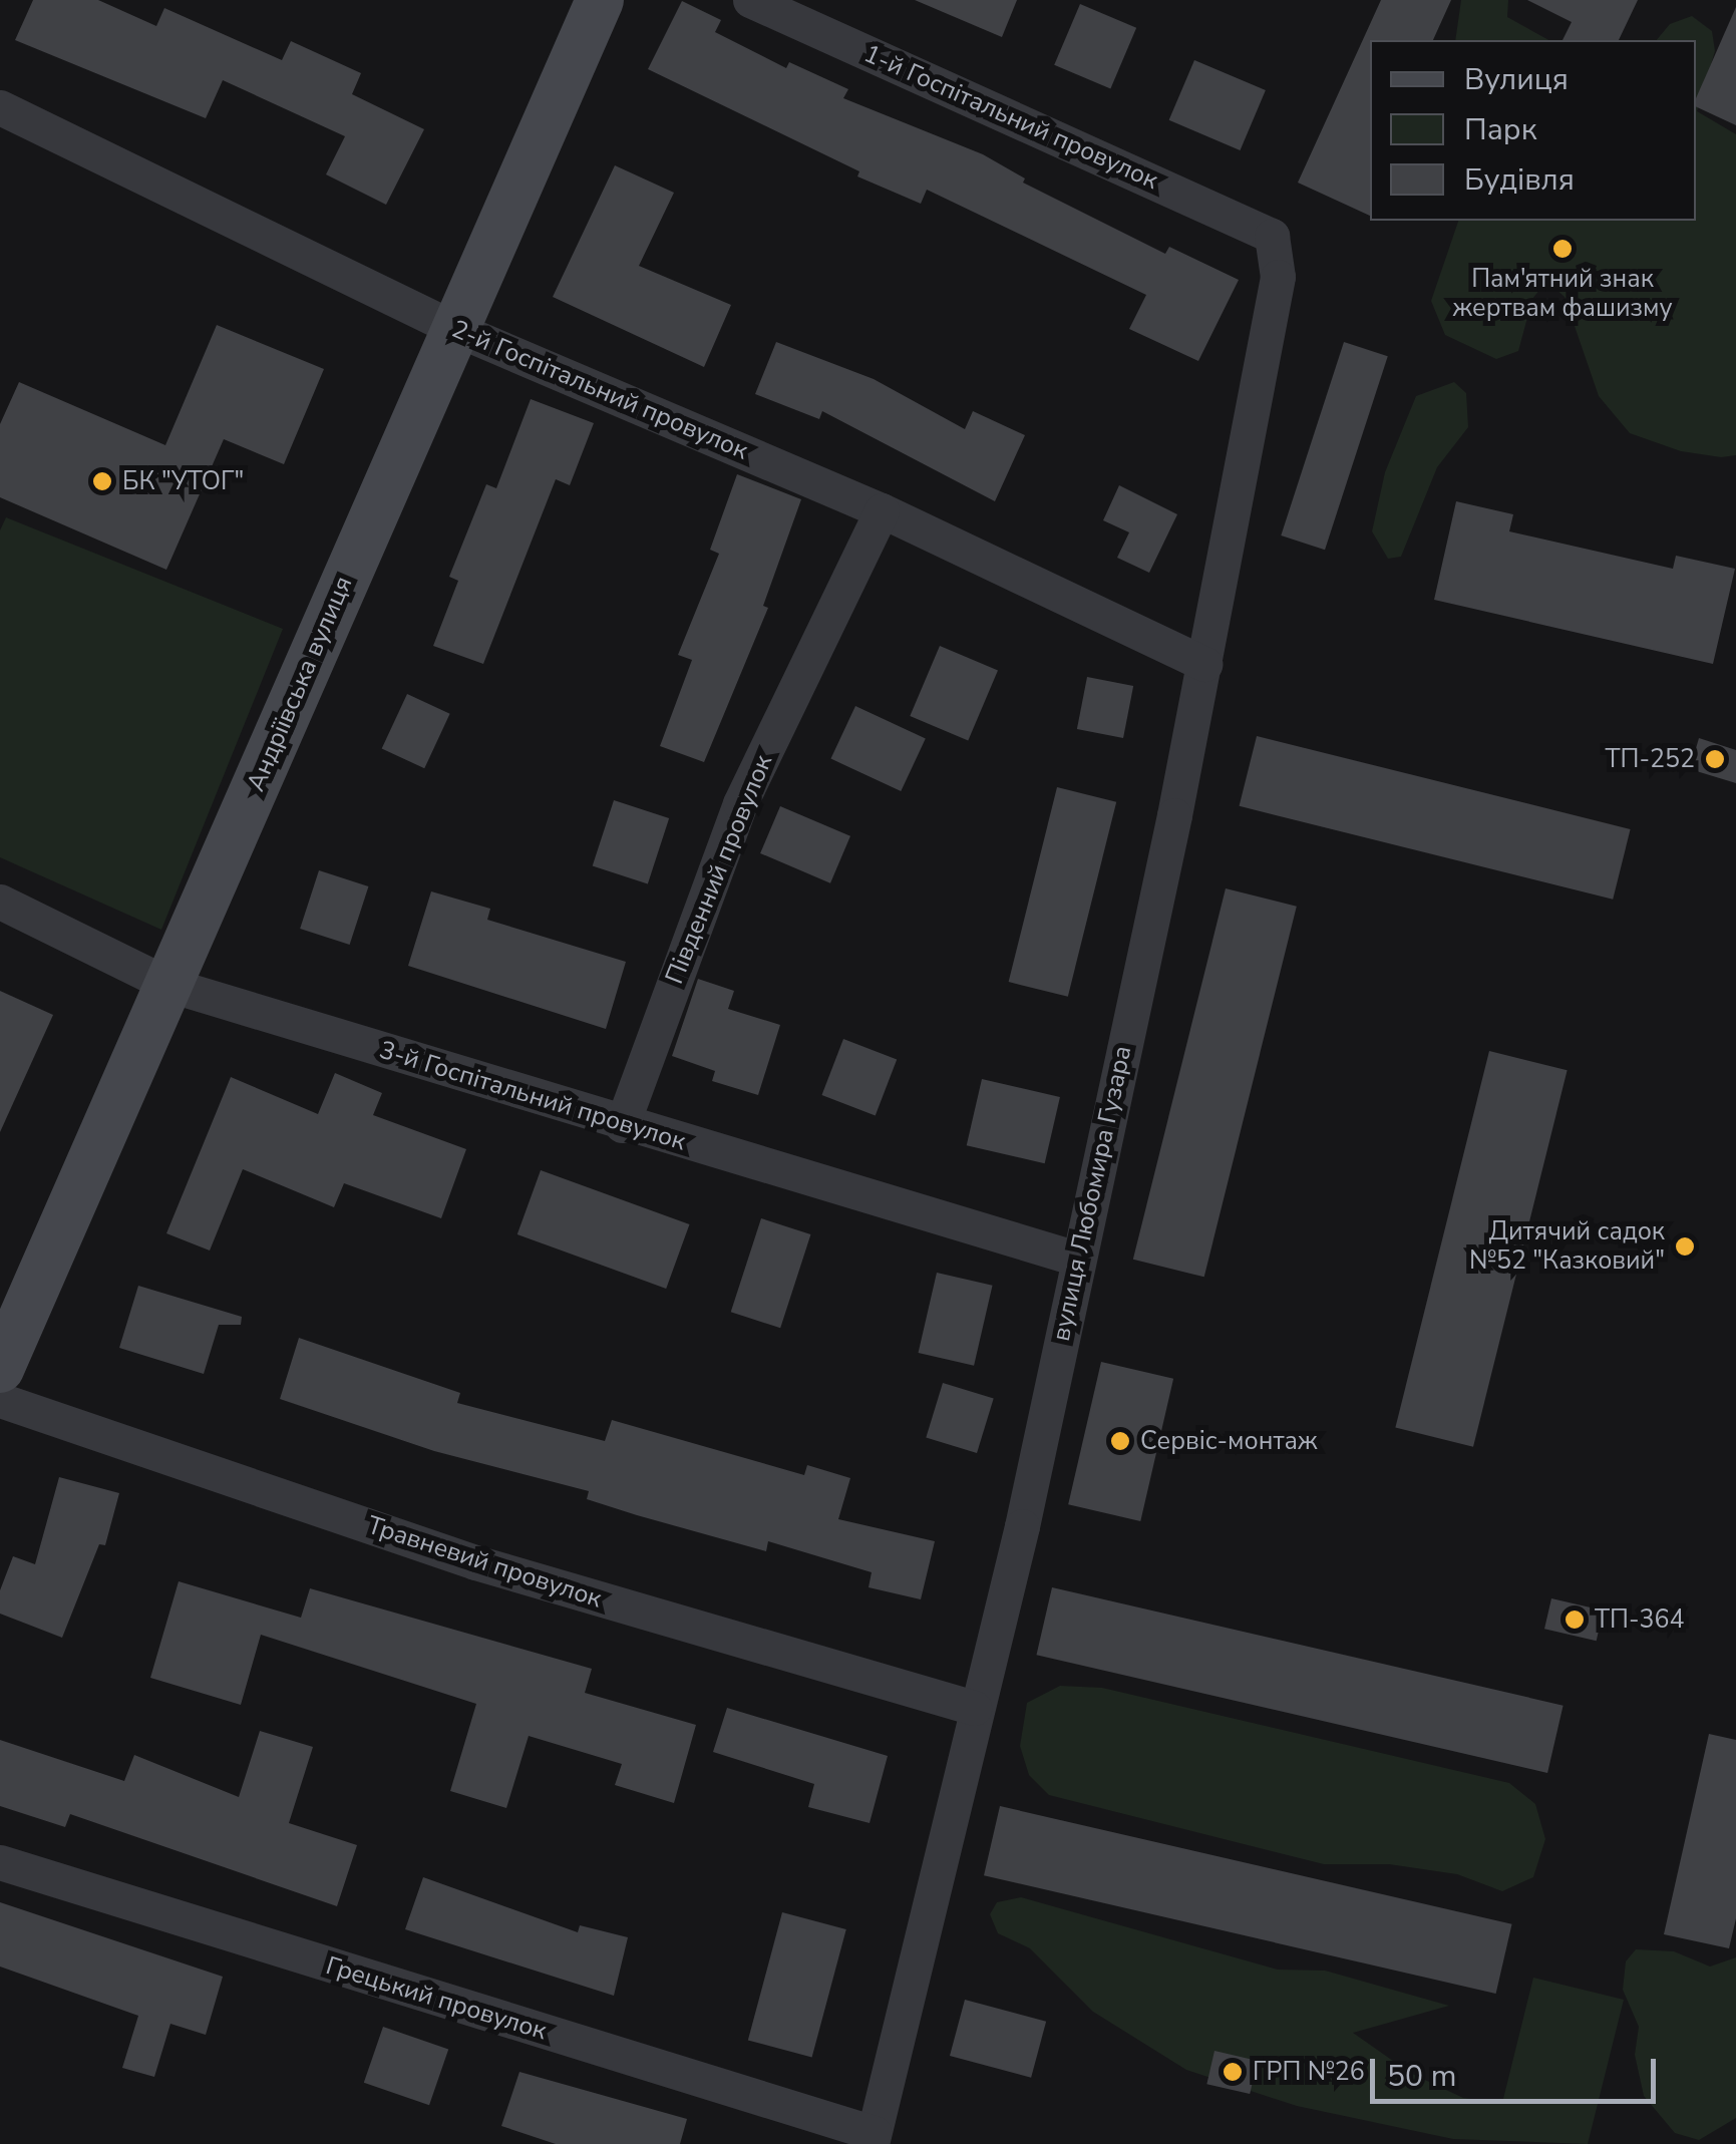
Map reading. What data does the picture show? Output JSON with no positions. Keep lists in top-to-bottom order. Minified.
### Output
{"streets":{"street":["1-й Госпітальний провулок","2-й Госпітальний провулок","Андріївська вулиця","Південний провулок","3-й Госпітальний провулок","вулиця Любомира Гузара","Травневий провулок","Грецький провулок"]},"crossings":[["1-й Госпітальний провулок","вулиця Любомира Гузара"],["2-й Госпітальний провулок","Андріївська вулиця"],["2-й Госпітальний провулок","Південний провулок"],["2-й Госпітальний провулок","вулиця Любомира Гузара"],["Андріївська вулиця","3-й Госпітальний провулок"],["Південний провулок","3-й Госпітальний провулок"],["3-й Госпітальний провулок","вулиця Любомира Гузара"],["вулиця Любомира Гузара","Травневий провулок"],["вулиця Любомира Гузара","Грецький провулок"]],"places":["Пам'ятний знак жертвам фашизму","БК \"УТОГ\"","ТП-252","Дитячий садок №52 \"Казковий\"","Сервіс-монтаж","ТП-364","ГРП №26"],"legend":["Вулиця","Парк","Будівля"],"scale_bar":"50 m"}
